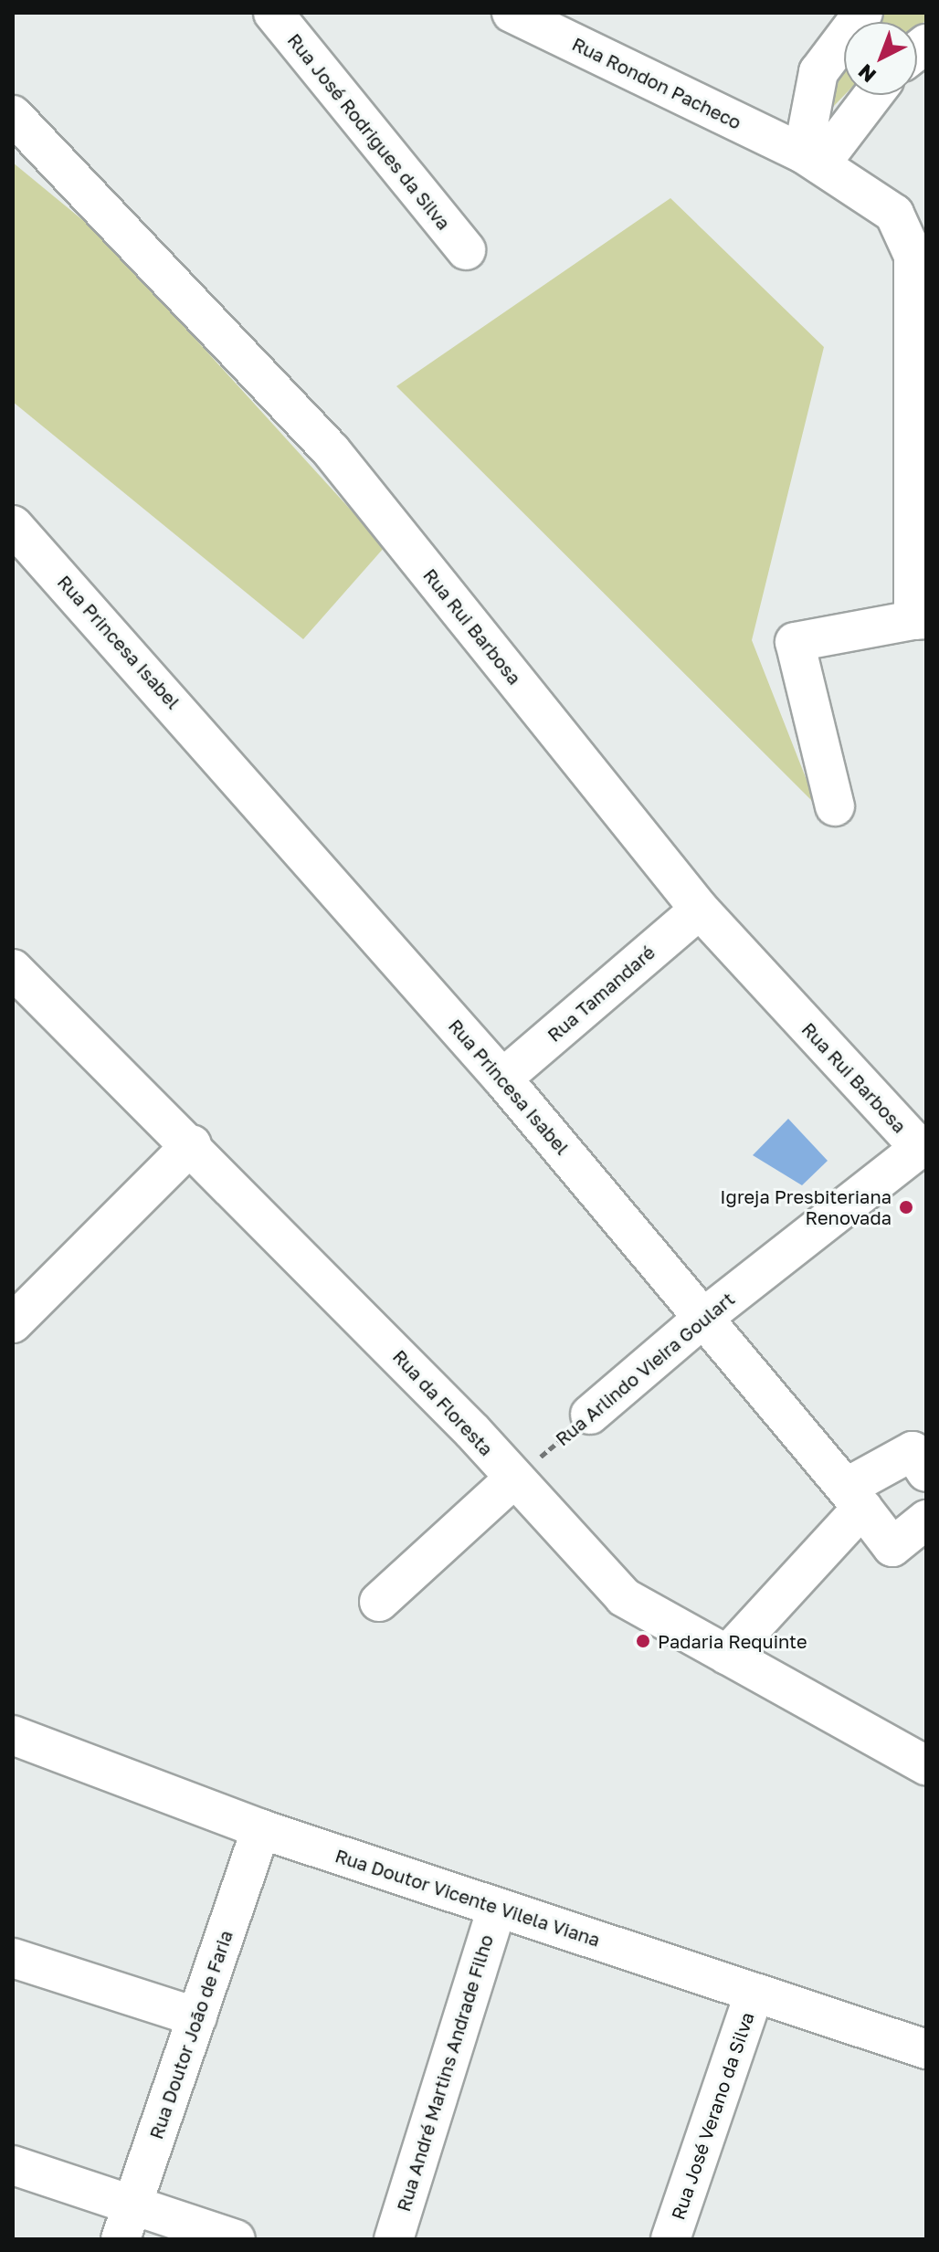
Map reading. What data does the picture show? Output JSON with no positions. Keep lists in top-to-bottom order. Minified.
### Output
{"streets":{"street":["Rua Rondon Pacheco","Rua José Rodrigues da Silva","Rua Rui Barbosa","Rua Princesa Isabel","Rua Tamandaré","Rua Arlindo Vieira Goulart","Rua da Floresta","Rua Doutor Vicente Vilela Viana","Rua Doutor João de Faria","Rua André Martins Andrade Filho","Rua José Verano da Silva"]},"crossings":[["Rua Rui Barbosa","Rua Tamandaré"],["Rua Rui Barbosa","Rua Arlindo Vieira Goulart"],["Rua Princesa Isabel","Rua Tamandaré"],["Rua Princesa Isabel","Rua Arlindo Vieira Goulart"],["Rua Arlindo Vieira Goulart","Rua da Floresta"],["Rua Doutor Vicente Vilela Viana","Rua Doutor João de Faria"],["Rua Doutor Vicente Vilela Viana","Rua André Martins Andrade Filho"],["Rua Doutor Vicente Vilela Viana","Rua José Verano da Silva"]],"places":["Igreja Presbiteriana Renovada","Padaria Requinte"],"north":"bottom left"}
